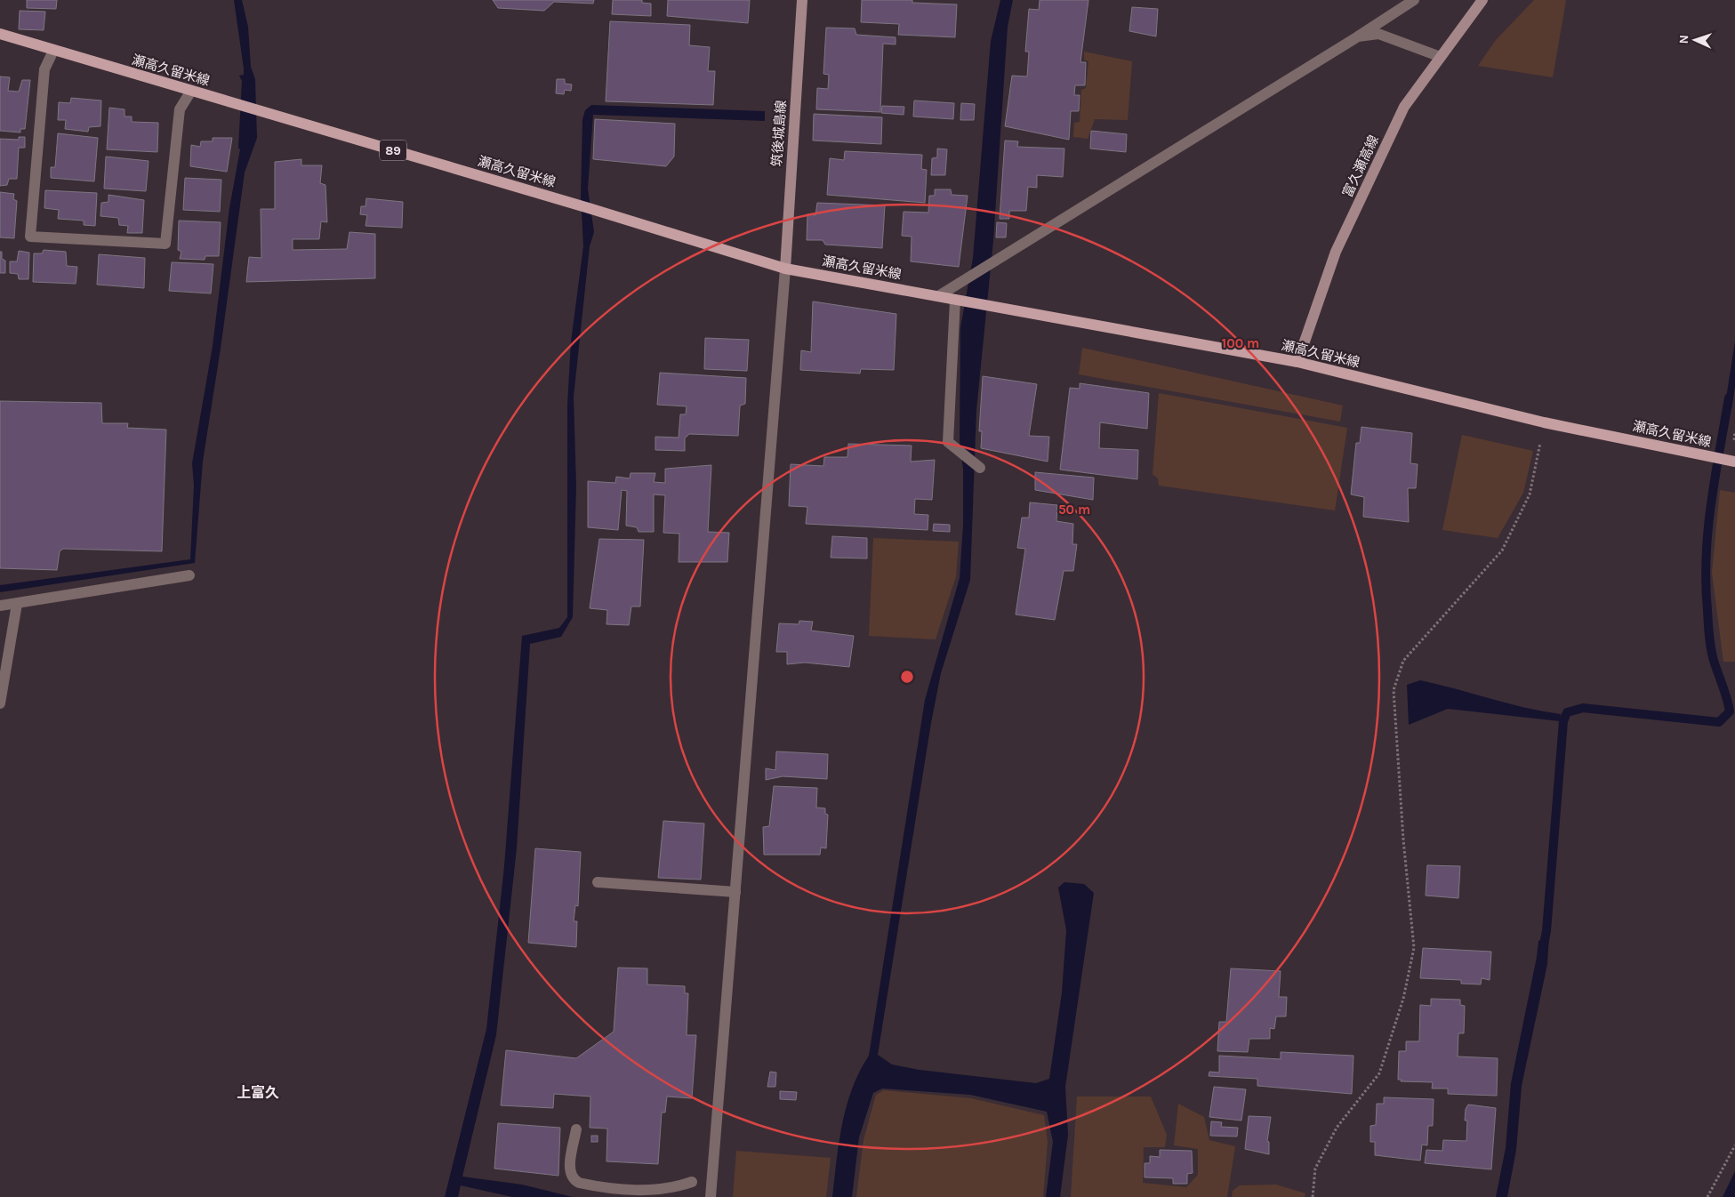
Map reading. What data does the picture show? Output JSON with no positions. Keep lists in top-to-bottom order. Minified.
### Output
{"streets":{"main road":["瀬高久留米線","筑後城島線","89","富久瀬高線"]},"crossings":[["瀬高久留米線","筑後城島線"],["瀬高久留米線","富久瀬高線"]],"districts":["上富久"],"north":"left","rings":["100 m","50 m"]}
